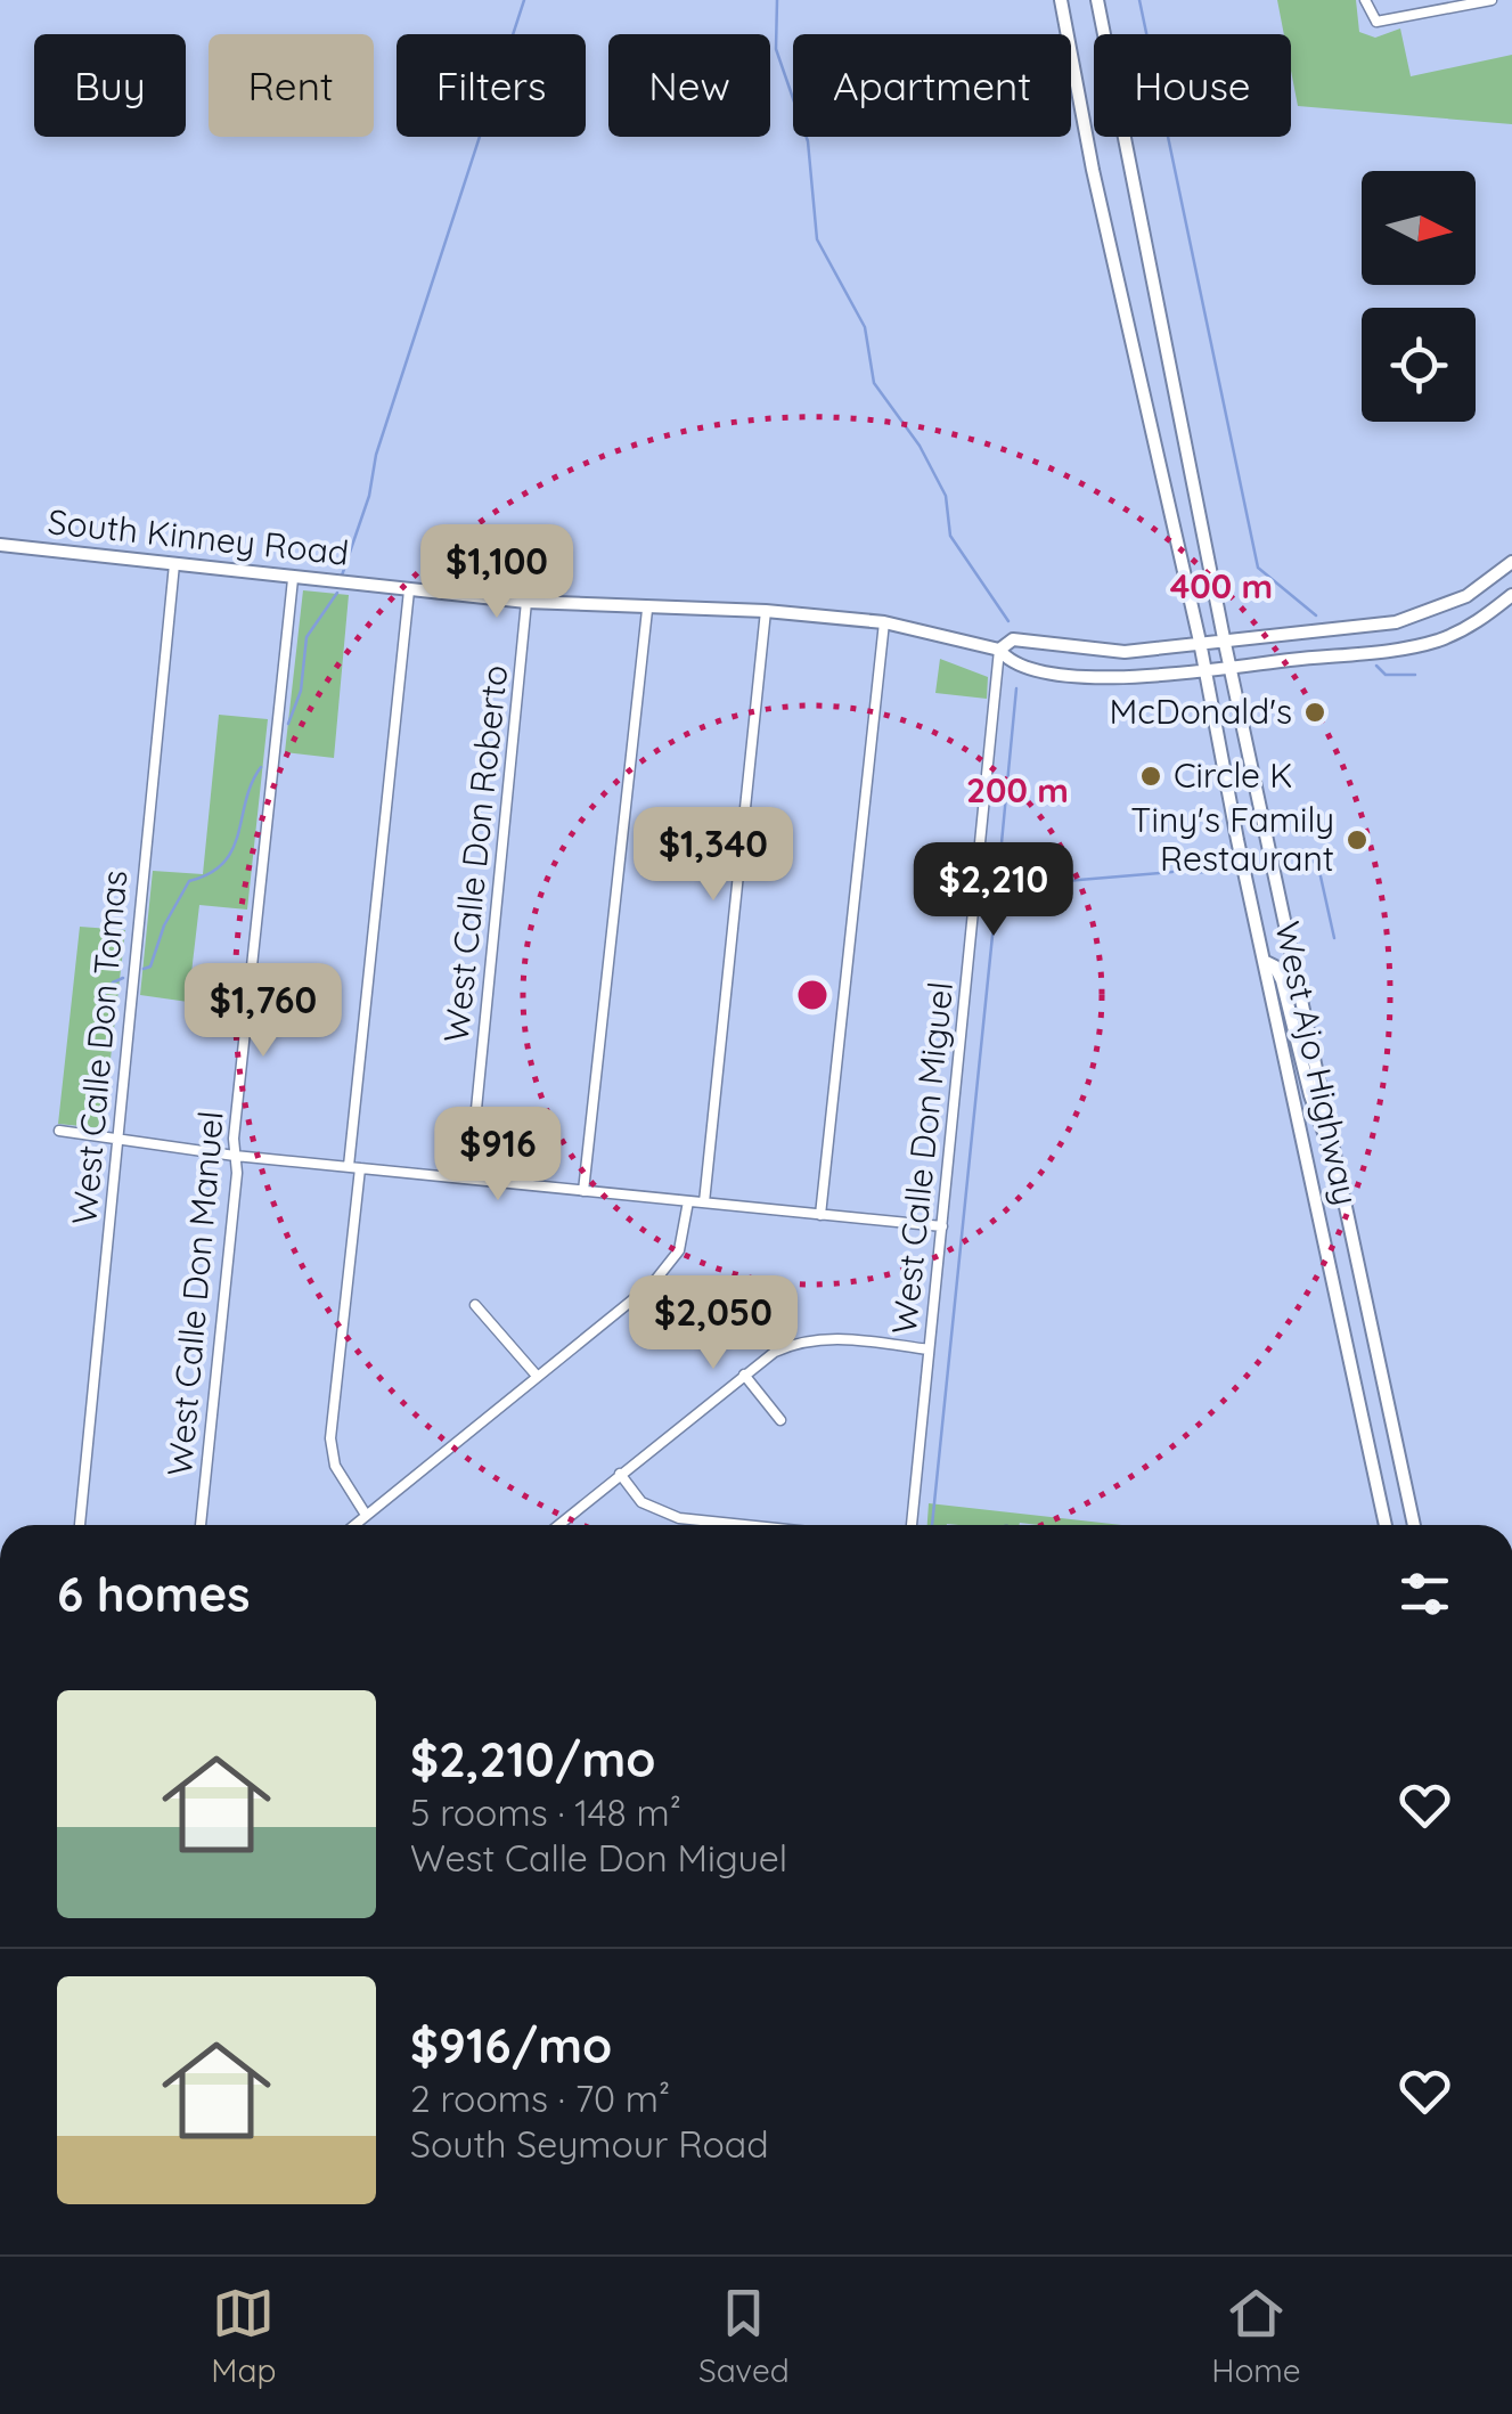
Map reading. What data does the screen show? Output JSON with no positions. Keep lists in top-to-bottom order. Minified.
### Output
{"streets":{"main road":["South Kinney Road","West Ajo Highway"],"street":["West Calle Don Roberto","West Calle Don Tomas","West Calle Don Miguel","West Calle Don Manuel"]},"crossings":[["South Kinney Road","West Calle Don Roberto"],["South Kinney Road","West Calle Don Tomas"],["South Kinney Road","West Ajo Highway"],["South Kinney Road","West Calle Don Miguel"],["South Kinney Road","West Calle Don Manuel"]],"places":["McDonald's","Circle K","Tiny's Family Restaurant"],"north":"right","page":{"chip":["Buy","Rent","Filters","New","Apartment","House"],"price":["$1,100","$1,340","$2,210","$1,760","$916","$2,050"],"heading":"6 homes","list":[{"name":"$2,210/mo","note":"5 rooms · 148 m² · West Calle Don Miguel"},{"name":"$916/mo","note":"2 rooms · 70 m² · South Seymour Road"}],"tabs":["Map","Saved","Home"]},"rings":["400 m","200 m"]}
